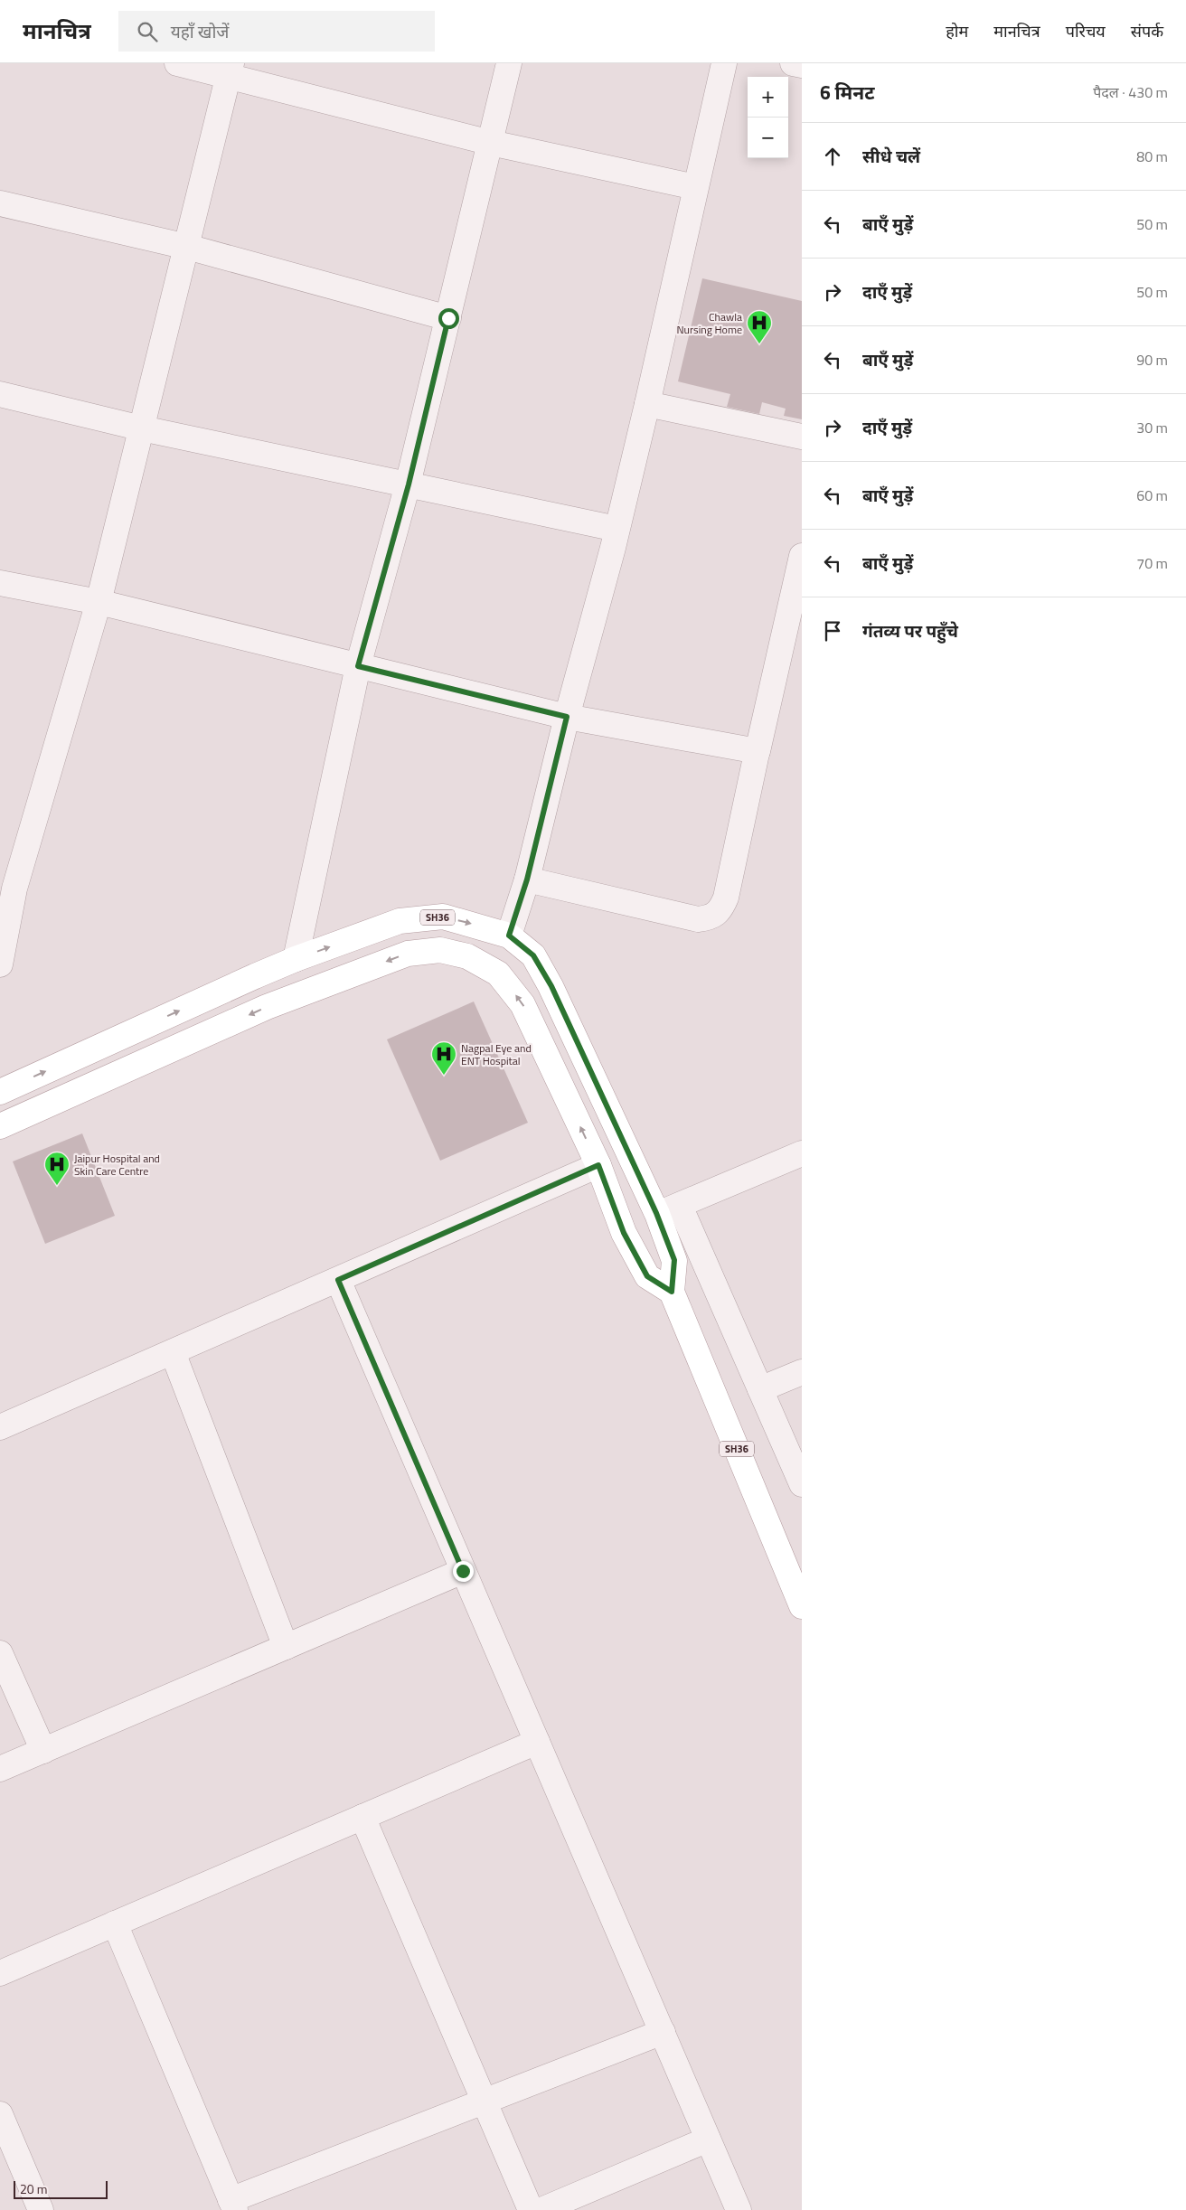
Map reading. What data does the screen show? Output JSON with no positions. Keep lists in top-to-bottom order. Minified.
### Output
{"streets":{"main road":["SH36"]},"places":{"hospital":["Chawla Nursing Home","Nagpal Eye and ENT Hospital","Jaipur Hospital and Skin Care Centre"]},"scale_bar":"20 m","page":{"header":"मानचित्र","search":"यहाँ खोजें","nav":["होम","मानचित्र","परिचय","संपर्क"],"heading":["6 मिनट","पैदल · 430 m"],"map_buttons":["+","−"],"list":[["सीधे चलें","80 m"],["बाएँ मुड़ें","50 m"],["दाएँ मुड़ें","50 m"],["बाएँ मुड़ें","90 m"],["दाएँ मुड़ें","30 m"],["बाएँ मुड़ें","60 m"],["बाएँ मुड़ें","70 m"],"गंतव्य पर पहुँचे"],"scale":"20 m"}}
